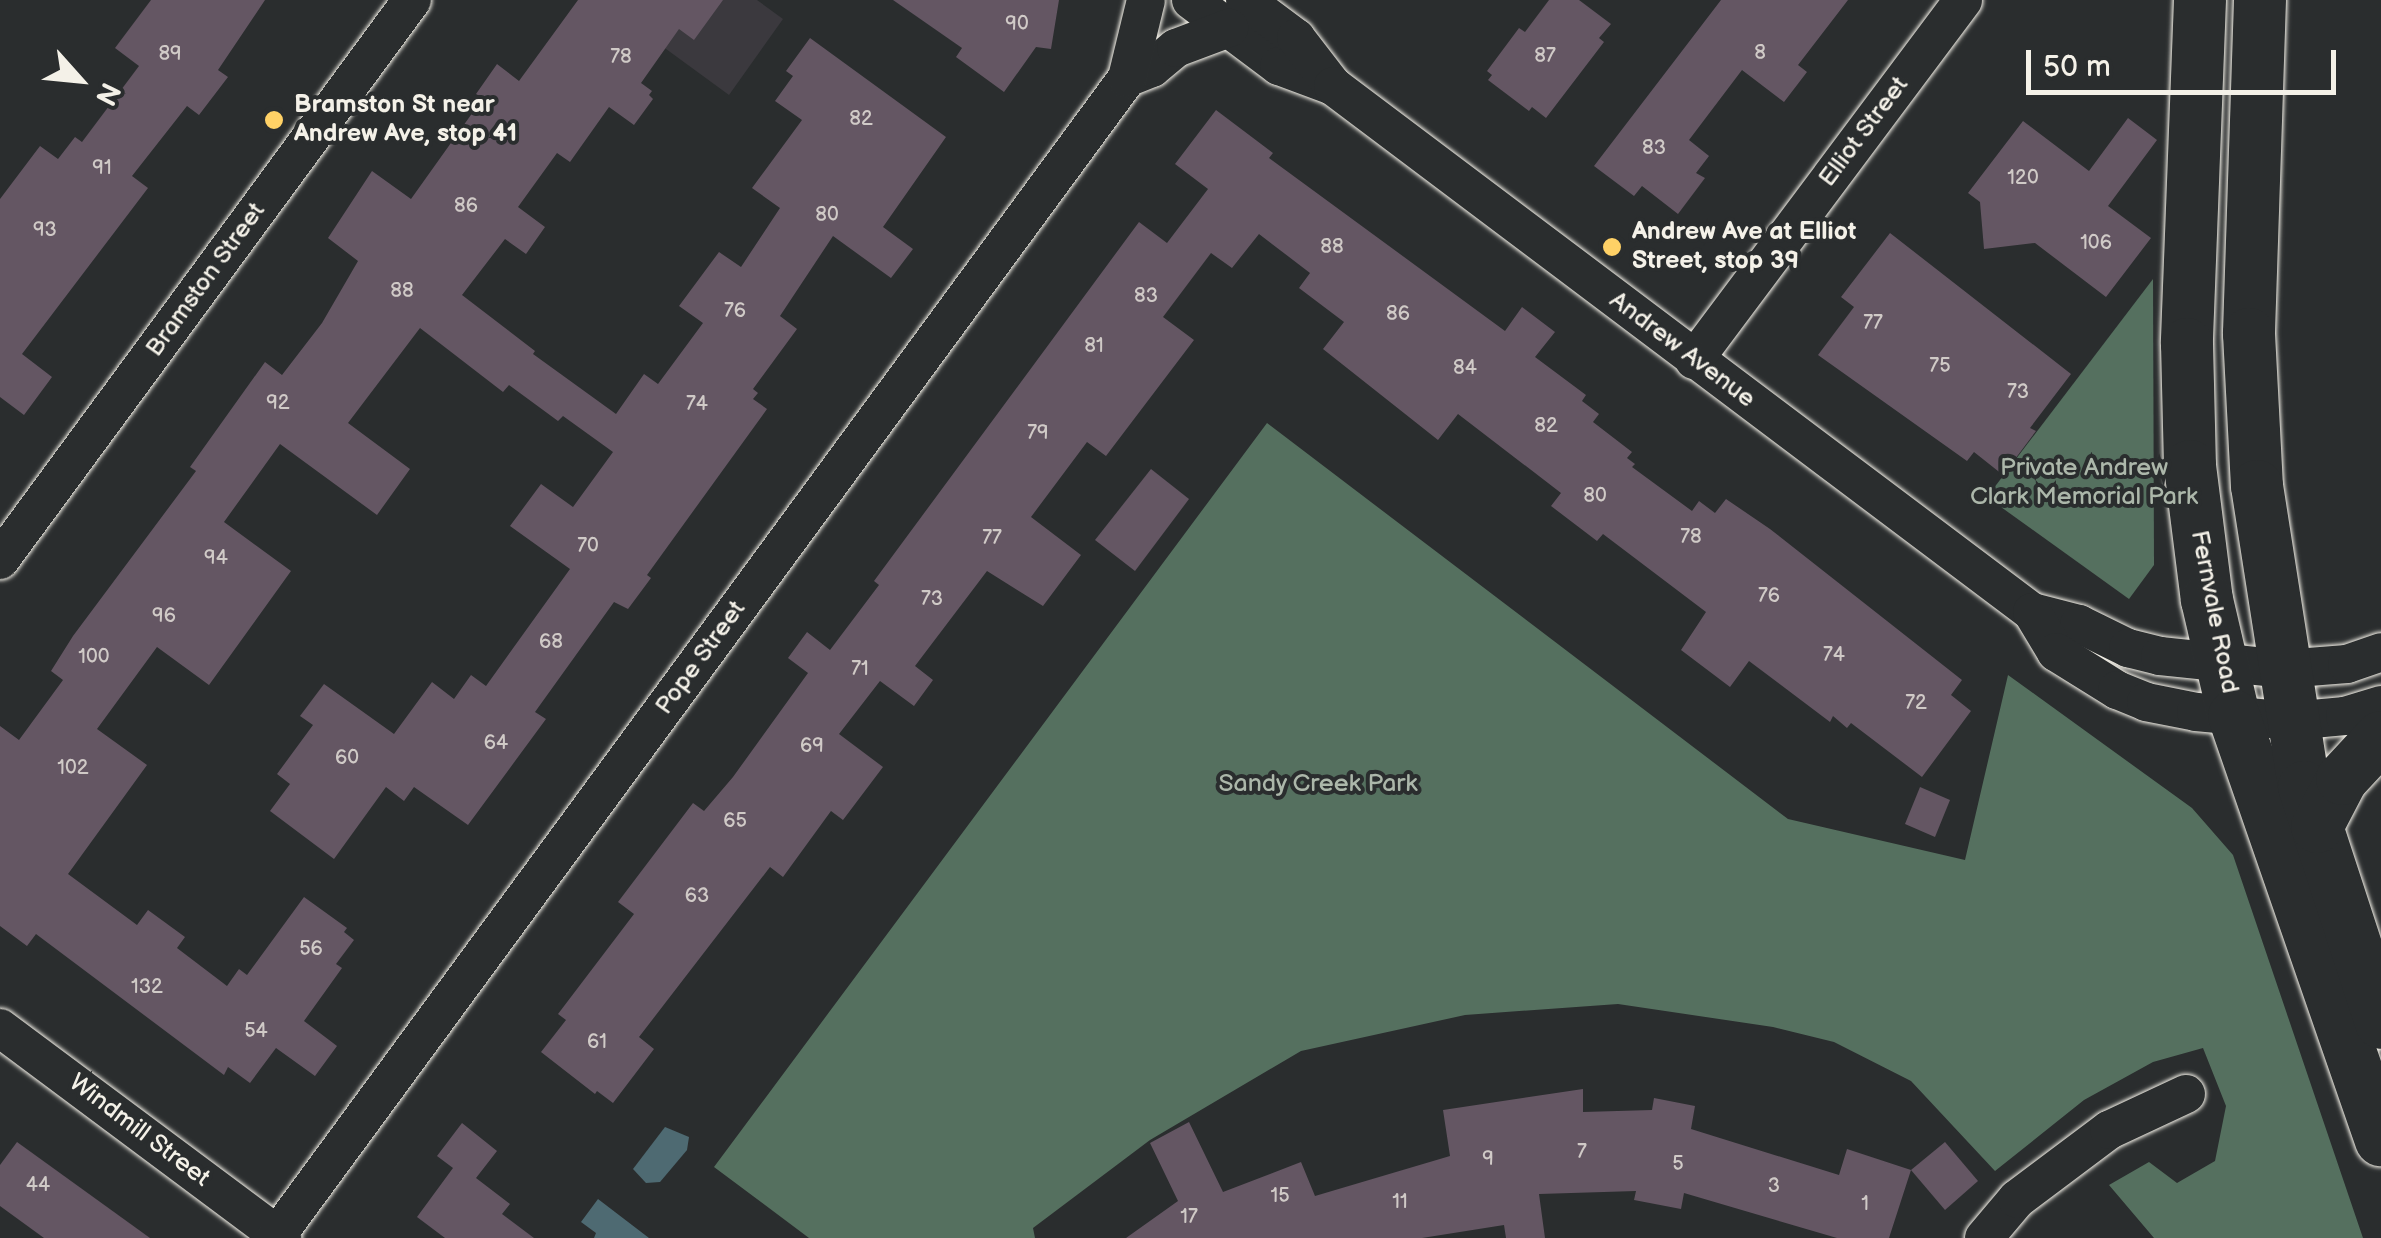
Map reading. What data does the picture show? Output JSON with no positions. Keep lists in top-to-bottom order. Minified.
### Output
{"streets":{"street":["Elliot Street","Bramston Street","Andrew Avenue","Fernvale Road","Pope Street","Windmill Street"]},"crossings":[["Elliot Street","Andrew Avenue"],["Andrew Avenue","Fernvale Road"],["Andrew Avenue","Pope Street"],["Pope Street","Windmill Street"]],"parks":["Private Andrew Clark Memorial Park","Sandy Creek Park"],"places":["Bramston St near Andrew Ave, stop 41","Andrew Ave at Elliot Street, stop 39"],"house_numbers":["90","8","89","87","78","82","83","91","120","86","80","93","106","88","88","83","76","86","77","81","75","84","73","92","74","82","79","80","78","77","70","94","76","73","96","68","74","100","71","72","64","69","60","102","65","63","56","132","54","61","7","9","5","44","3","15","11","1","17"],"scale_bar":"50 m","north":"bottom right"}
